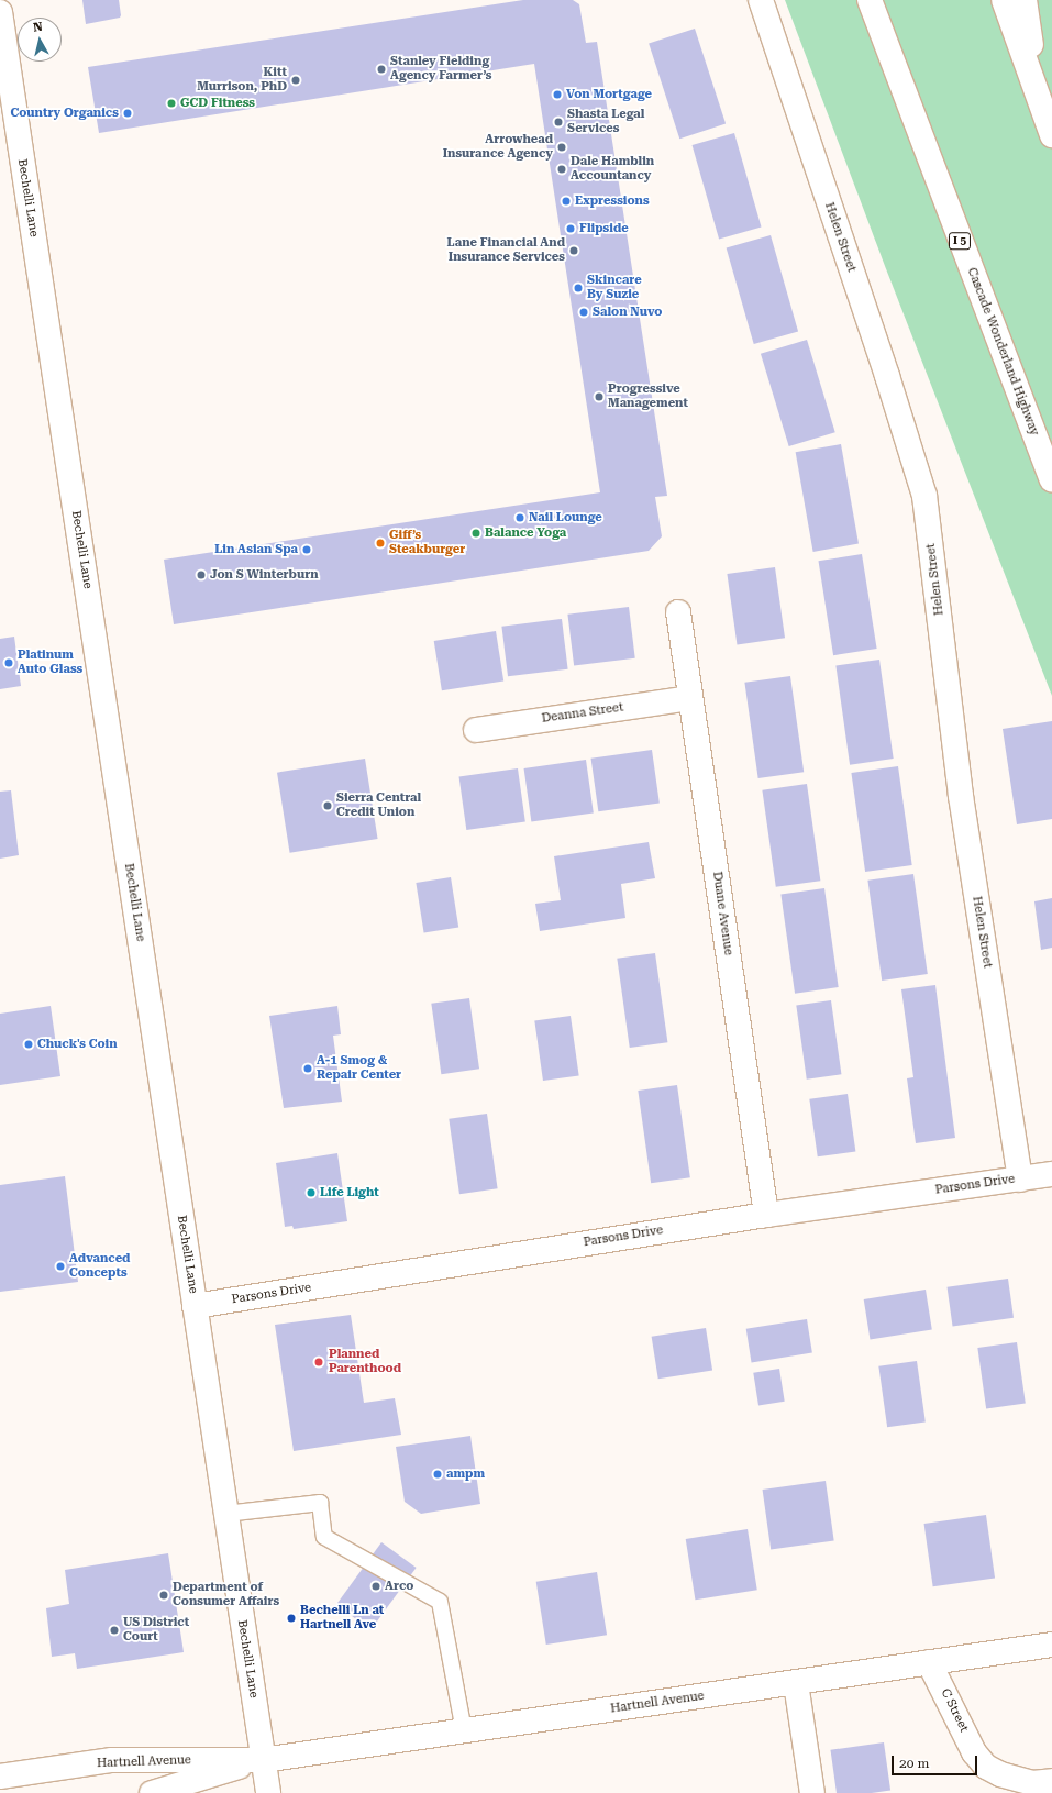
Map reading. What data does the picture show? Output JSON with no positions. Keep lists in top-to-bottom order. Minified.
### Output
{"streets":{"main road":["Bechelli Lane","Helen Street","I 5","Cascade Wonderland Highway","Deanna Street","Duane Avenue","Parsons Drive","Hartnell Avenue","C Street"]},"crossings":[["Bechelli Lane","Parsons Drive"],["Bechelli Lane","Hartnell Avenue"],["Helen Street","Parsons Drive"],["Deanna Street","Duane Avenue"],["Duane Avenue","Parsons Drive"],["Hartnell Avenue","C Street"]],"places":["Stanley Fielding Agency Farmer’s","Kitt Murrison, PhD","Von Mortgage","GCD Fitness","Country Organics","Shasta Legal Services","Arrowhead Insurance Agency","Dale Hamblin Accountancy","Expressions","Flipside","Lane Financial And Insurance Services","Skincare By Suzie","Salon Nuvo","Progressive Management","Nail Lounge","Balance Yoga","Giff’s Steakburger","Lin Asian Spa","Jon S Winterburn","Platinum Auto Glass","Sierra Central Credit Union","Chuck's Coin","A-1 Smog & Repair Center","Life Light","Advanced Concepts","Planned Parenthood","ampm","Arco","Department of Consumer Affairs","Bechelli Ln at Hartnell Ave","US District Court"],"scale_bar":"20 m","north":"top"}
